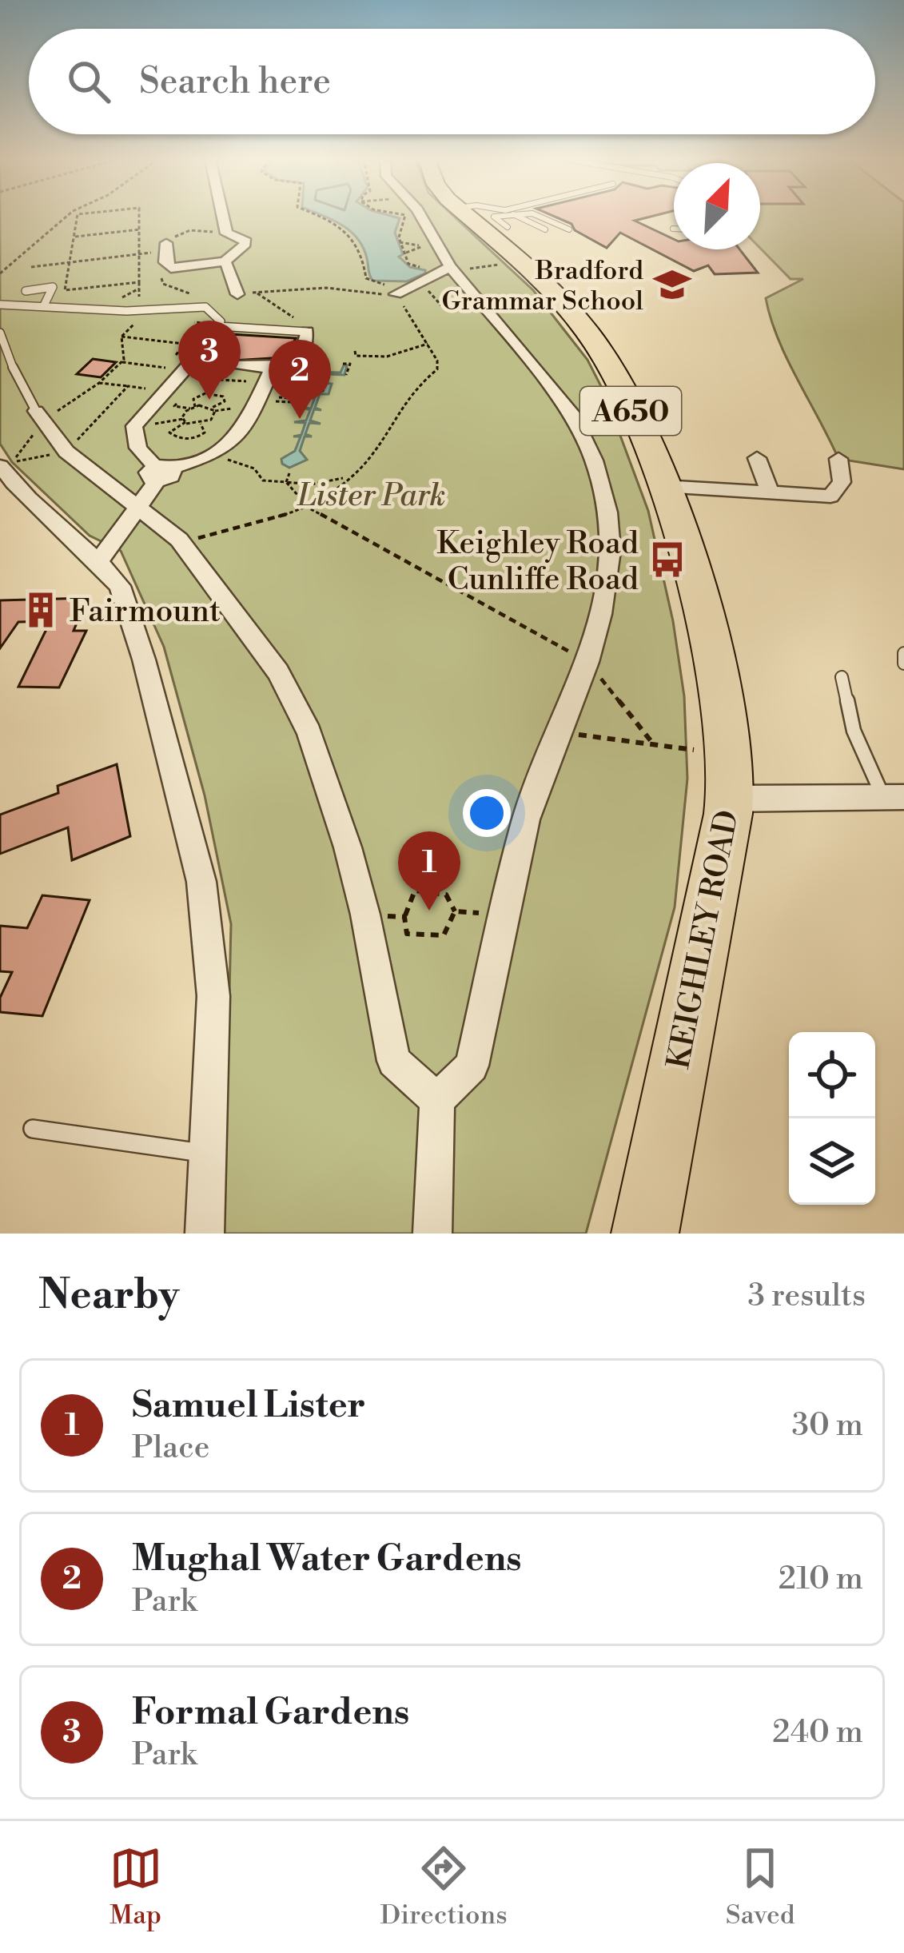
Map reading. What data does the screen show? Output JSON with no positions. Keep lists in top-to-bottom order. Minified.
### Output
{"streets":{"highway":["A650","KEIGHLEY ROAD"]},"parks":["Lister Park"],"places":{"school or university":["Bradford Grammar School"],"bus stop":["Keighley Road Cunliffe Road"],"building":["Fairmount"]},"north":"top right","page":{"search":"Search here","pins":["3","2","1"],"heading":["Nearby","3 results"],"list":[{"mark":"1","name":"Samuel Lister","note":"Place","value":"30 m"},{"mark":"2","name":"Mughal Water Gardens","note":"Park","value":"210 m"},{"mark":"3","name":"Formal Gardens","note":"Park","value":"240 m"}],"nav":["Map","Directions","Saved"]}}
